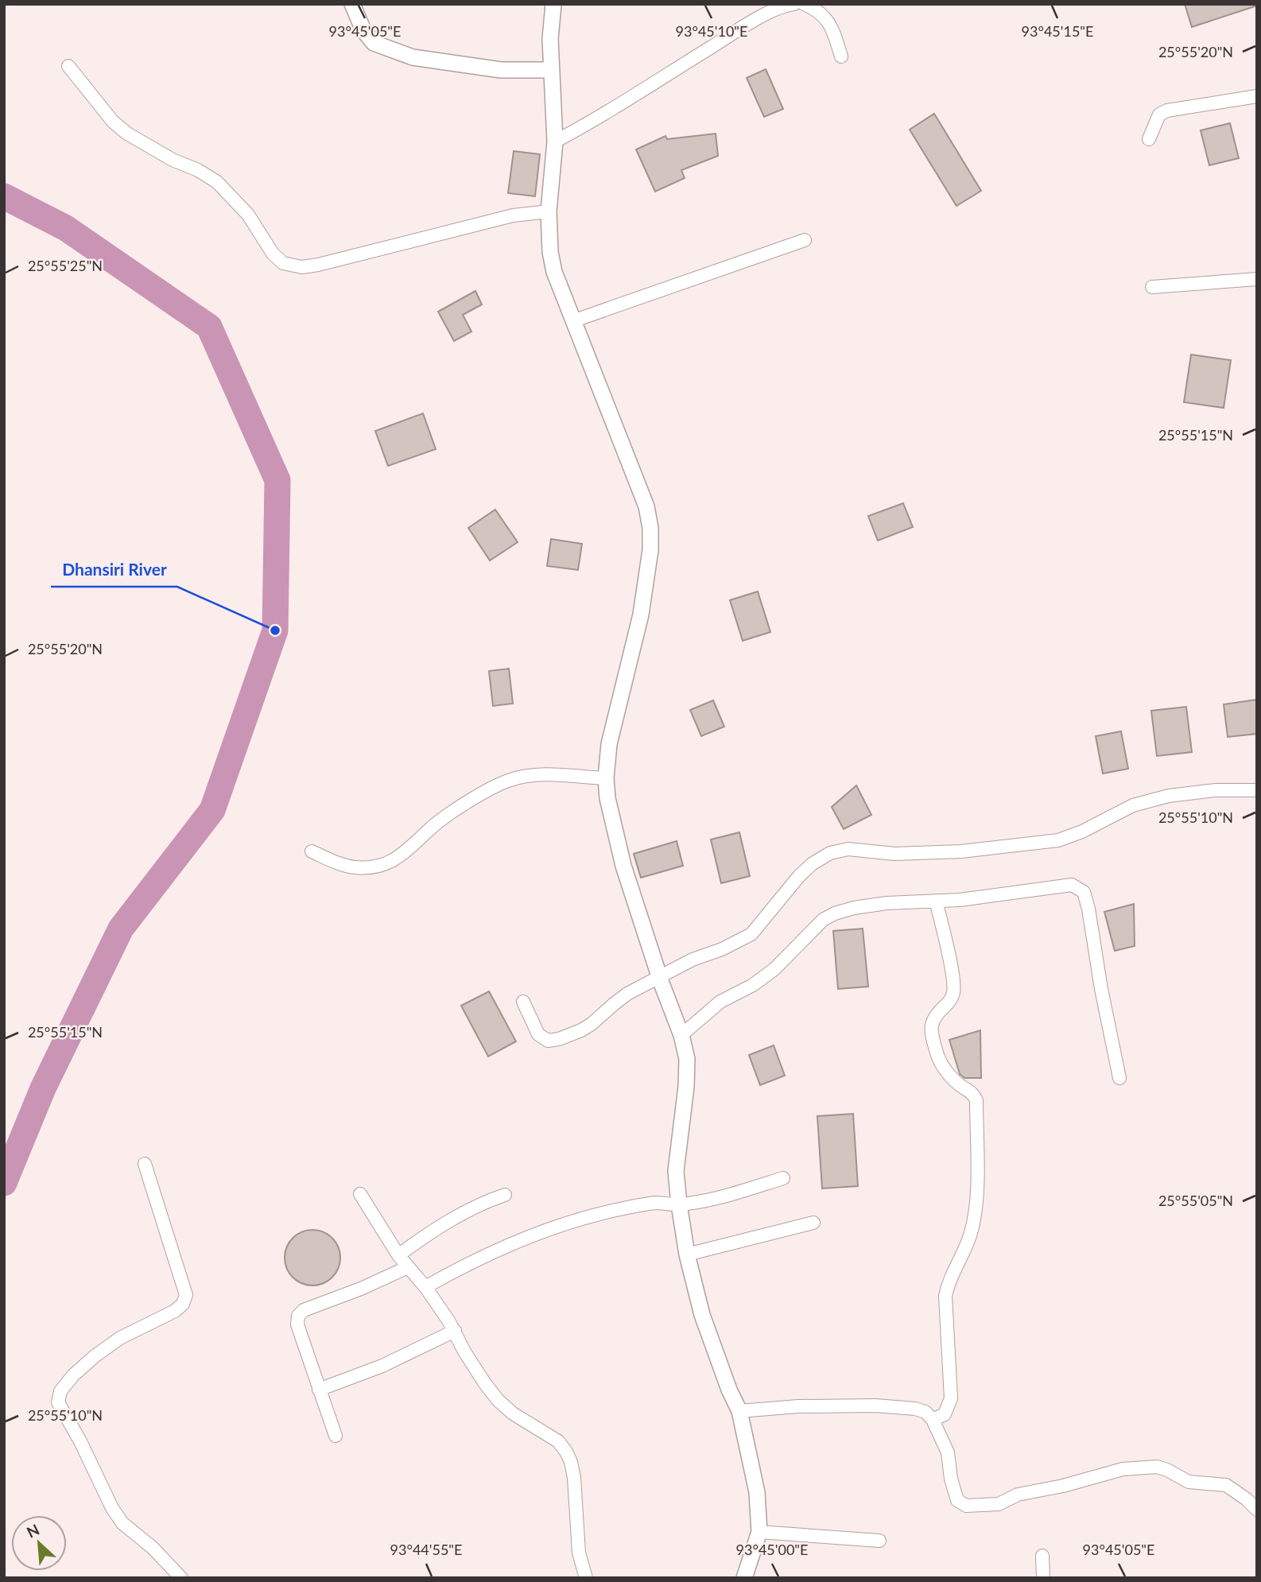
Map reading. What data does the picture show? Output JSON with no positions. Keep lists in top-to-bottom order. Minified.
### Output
{"places":["Dhansiri River"],"north":"top left","coordinates":["93°45'05\"E","93°45'10\"E","93°45'15\"E","25°55'20\"N","25°55'25\"N","25°55'15\"N","25°55'10\"N","25°55'05\"N","93°44'55\"E","93°45'00\"E"]}
